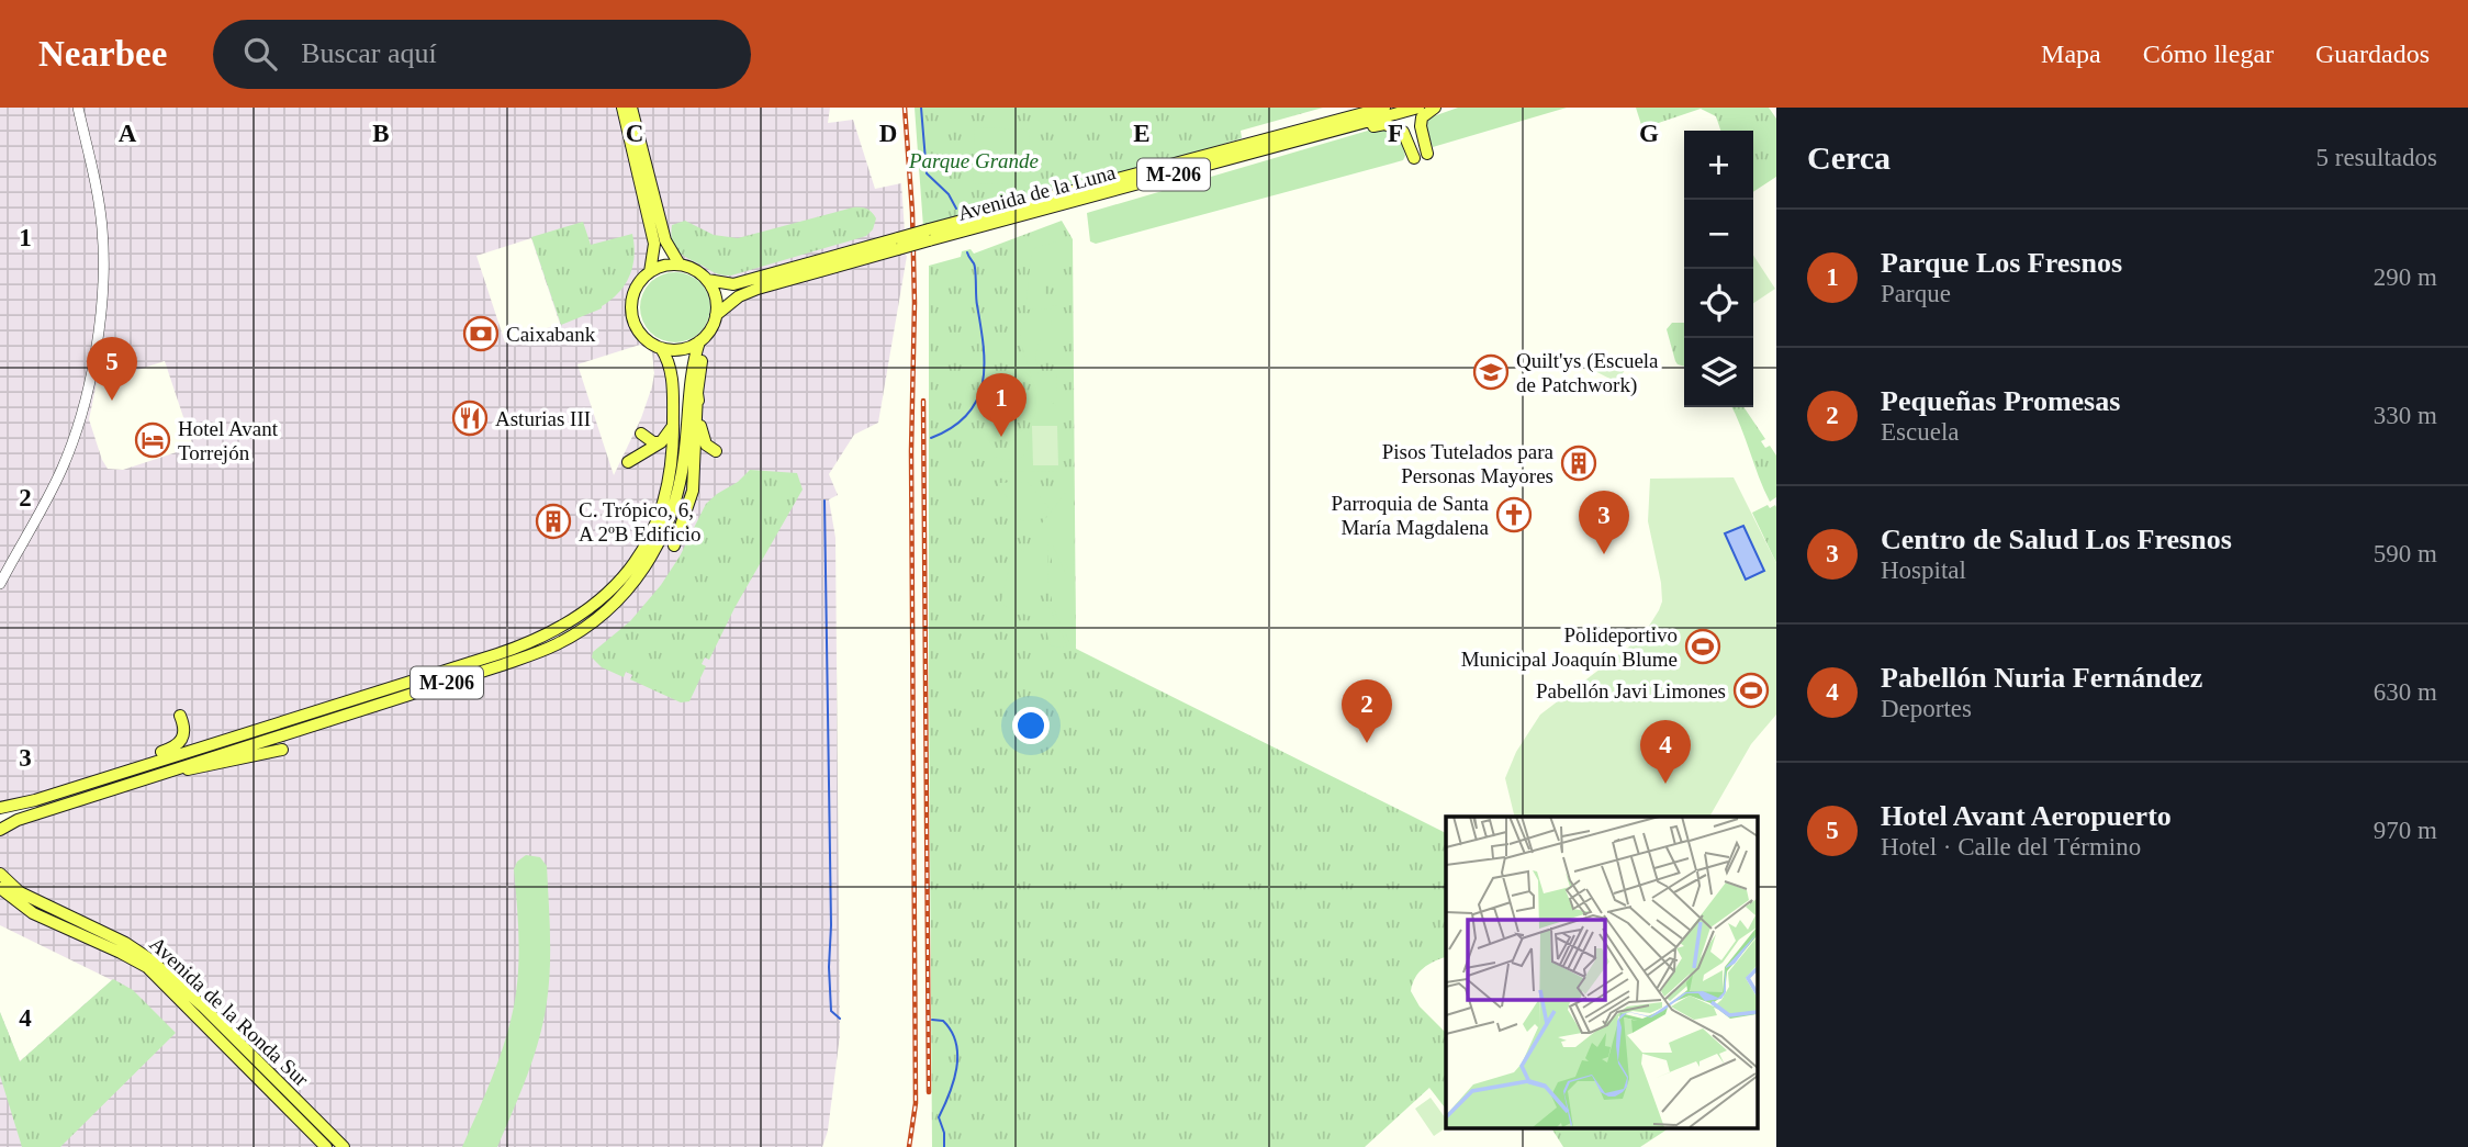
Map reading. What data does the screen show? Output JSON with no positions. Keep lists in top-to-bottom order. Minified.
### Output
{"streets":{"main road":["M-206","Avenida de la Luna","Avenida de la Ronda Sur"]},"crossings":[["M-206","Avenida de la Luna"]],"parks":["Parque Grande"],"places":{"bank":["Caixabank"],"school or university":["Quilt'ys (Escuela de Patchwork)"],"restaurant":["Asturias III"],"hotel":["Hotel Avant Torrejón"],"building":["Pisos Tutelados para Personas Mayores","C. Trópico, 6, A 2ºB Edificio"],"church":["Parroquia de Santa María Magdalena"],"sports":["Polideportivo Municipal Joaquín Blume","Pabellón Javi Limones"]},"page":{"header":"Nearbee","search":"Buscar aquí","nav":["Mapa","Cómo llegar","Guardados"],"heading":["Cerca","5 resultados"],"map_buttons":["+","−"],"list":[{"mark":"1","name":"Parque Los Fresnos","note":"Parque","value":"290 m"},{"mark":"2","name":"Pequeñas Promesas","note":"Escuela","value":"330 m"},{"mark":"3","name":"Centro de Salud Los Fresnos","note":"Hospital","value":"590 m"},{"mark":"4","name":"Pabellón Nuria Fernández","note":"Deportes","value":"630 m"},{"mark":"5","name":"Hotel Avant Aeropuerto","note":"Hotel · Calle del Término","value":"970 m"}],"pins":["5","1","3","2","4"]},"grid":{"columns":["A","B","C","D","E","F","G"],"rows":["1","2","3","4"]}}
